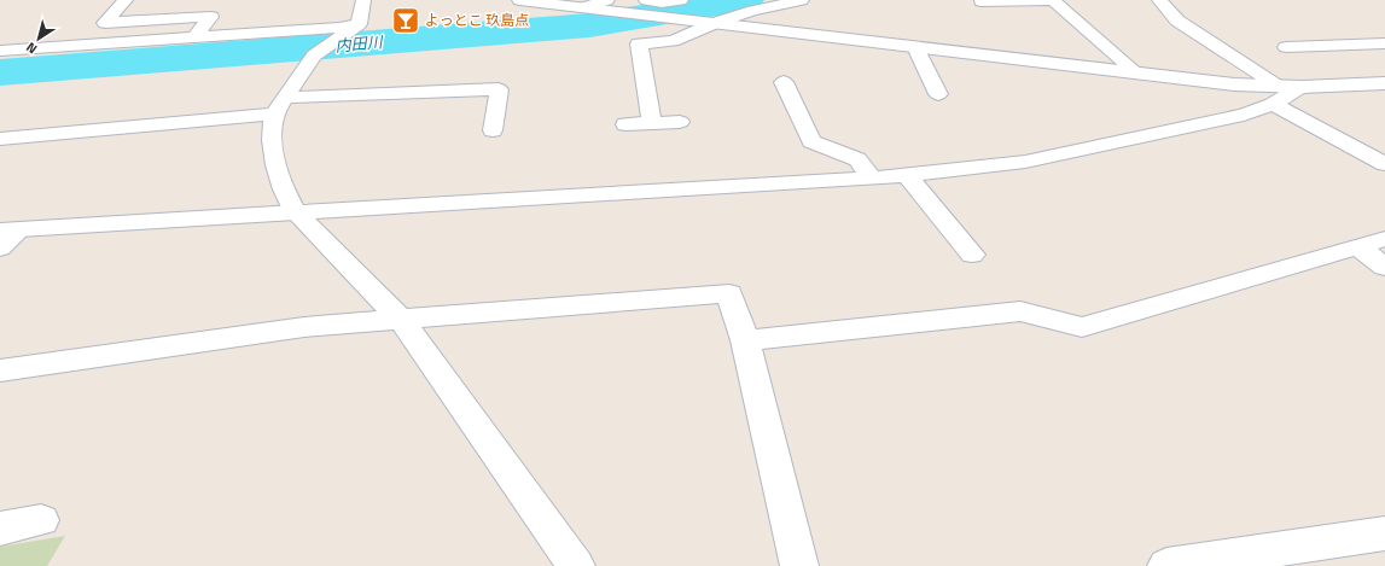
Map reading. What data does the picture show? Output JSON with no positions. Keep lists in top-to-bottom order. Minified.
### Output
{"water":["内田川"],"places":{"bar":["よっとこ 玖島点"]},"north":"bottom left"}
